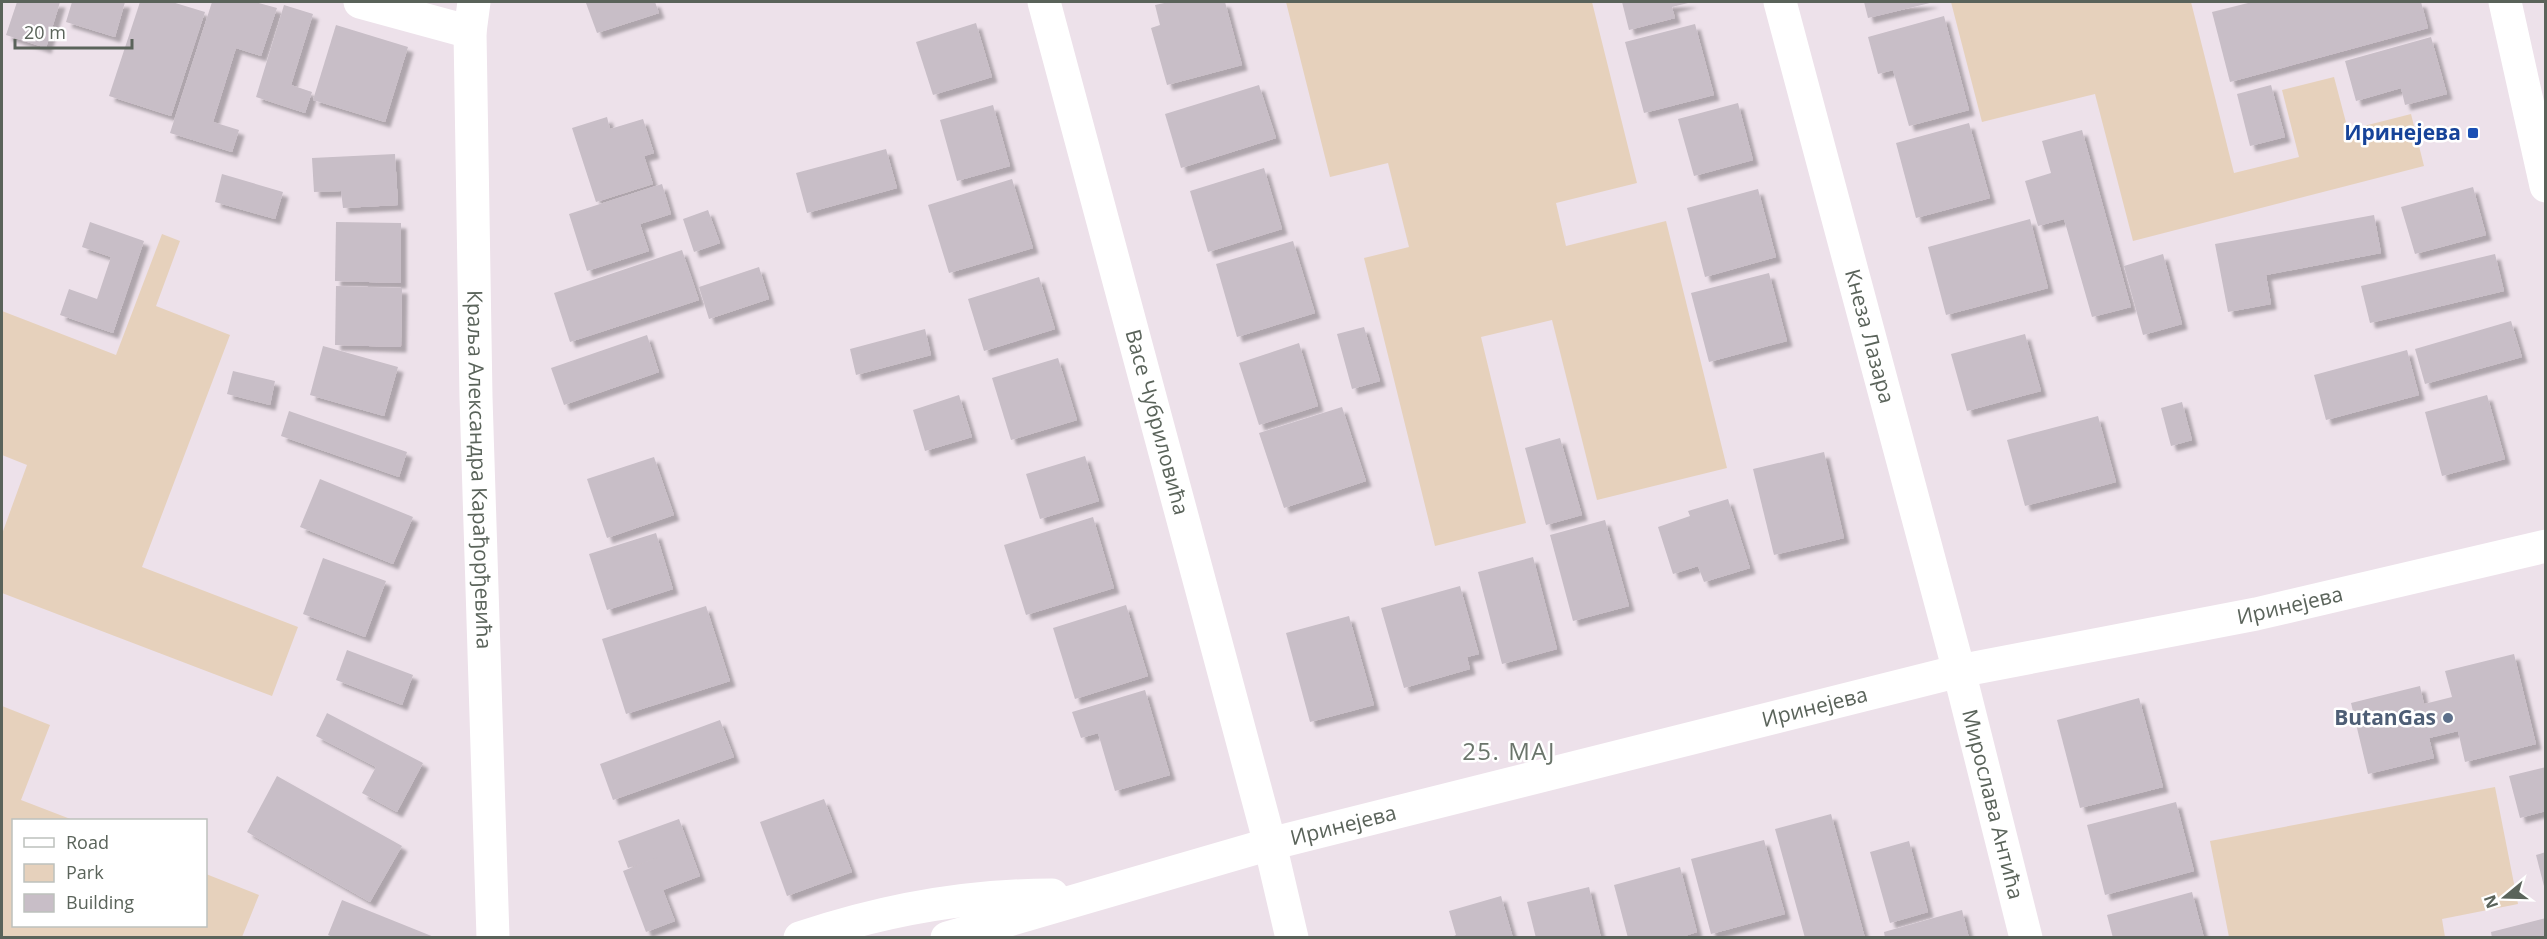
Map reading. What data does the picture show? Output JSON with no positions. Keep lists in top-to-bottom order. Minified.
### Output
{"streets":{"street":["Кнеза Лазара","Васе Чубриловића","Краља Александра Карађорђевића","Иринејева","Мирослава Антића"]},"crossings":[["Кнеза Лазара","Иринејева"],["Кнеза Лазара","Мирослава Антића"],["Васе Чубриловића","Иринејева"],["Иринејева","Мирослава Антића"]],"districts":["25. МАЈ"],"places":{"transit":["Иринејева"],"other":["ButanGas"]},"legend":["Road","Park","Building"],"scale_bar":"20 m","north":"left"}
